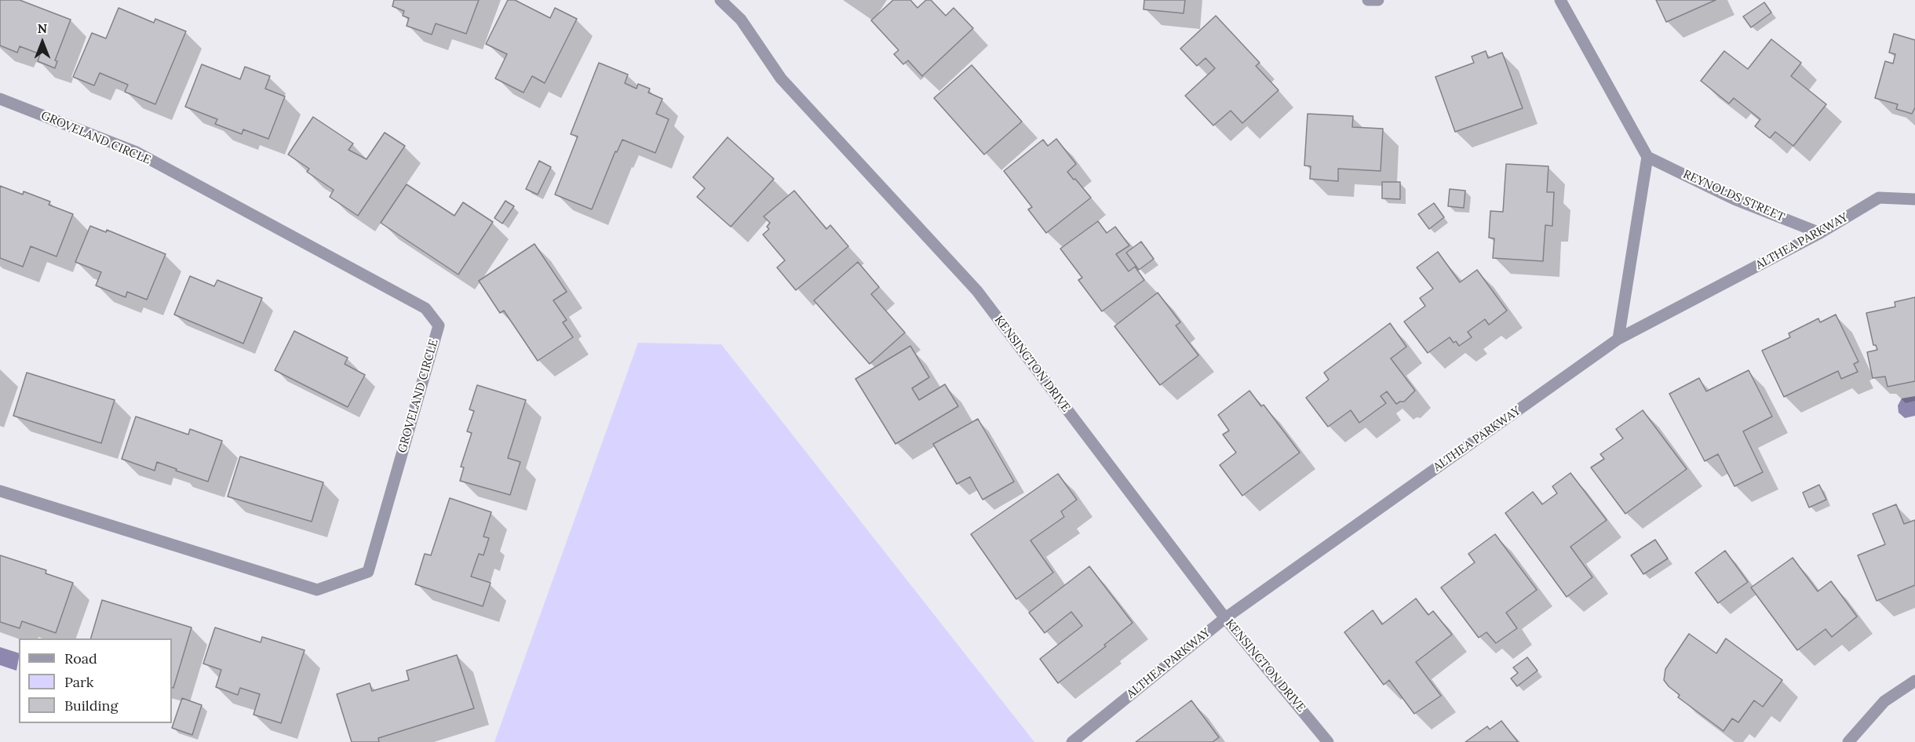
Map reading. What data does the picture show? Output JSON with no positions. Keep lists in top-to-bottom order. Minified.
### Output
{"streets":{"street":["GROVELAND CIRCLE","REYNOLDS STREET","ALTHEA PARKWAY","KENSINGTON DRIVE"]},"crossings":[["REYNOLDS STREET","ALTHEA PARKWAY"],["ALTHEA PARKWAY","KENSINGTON DRIVE"]],"legend":["Road","Park","Building"],"north":"top"}
